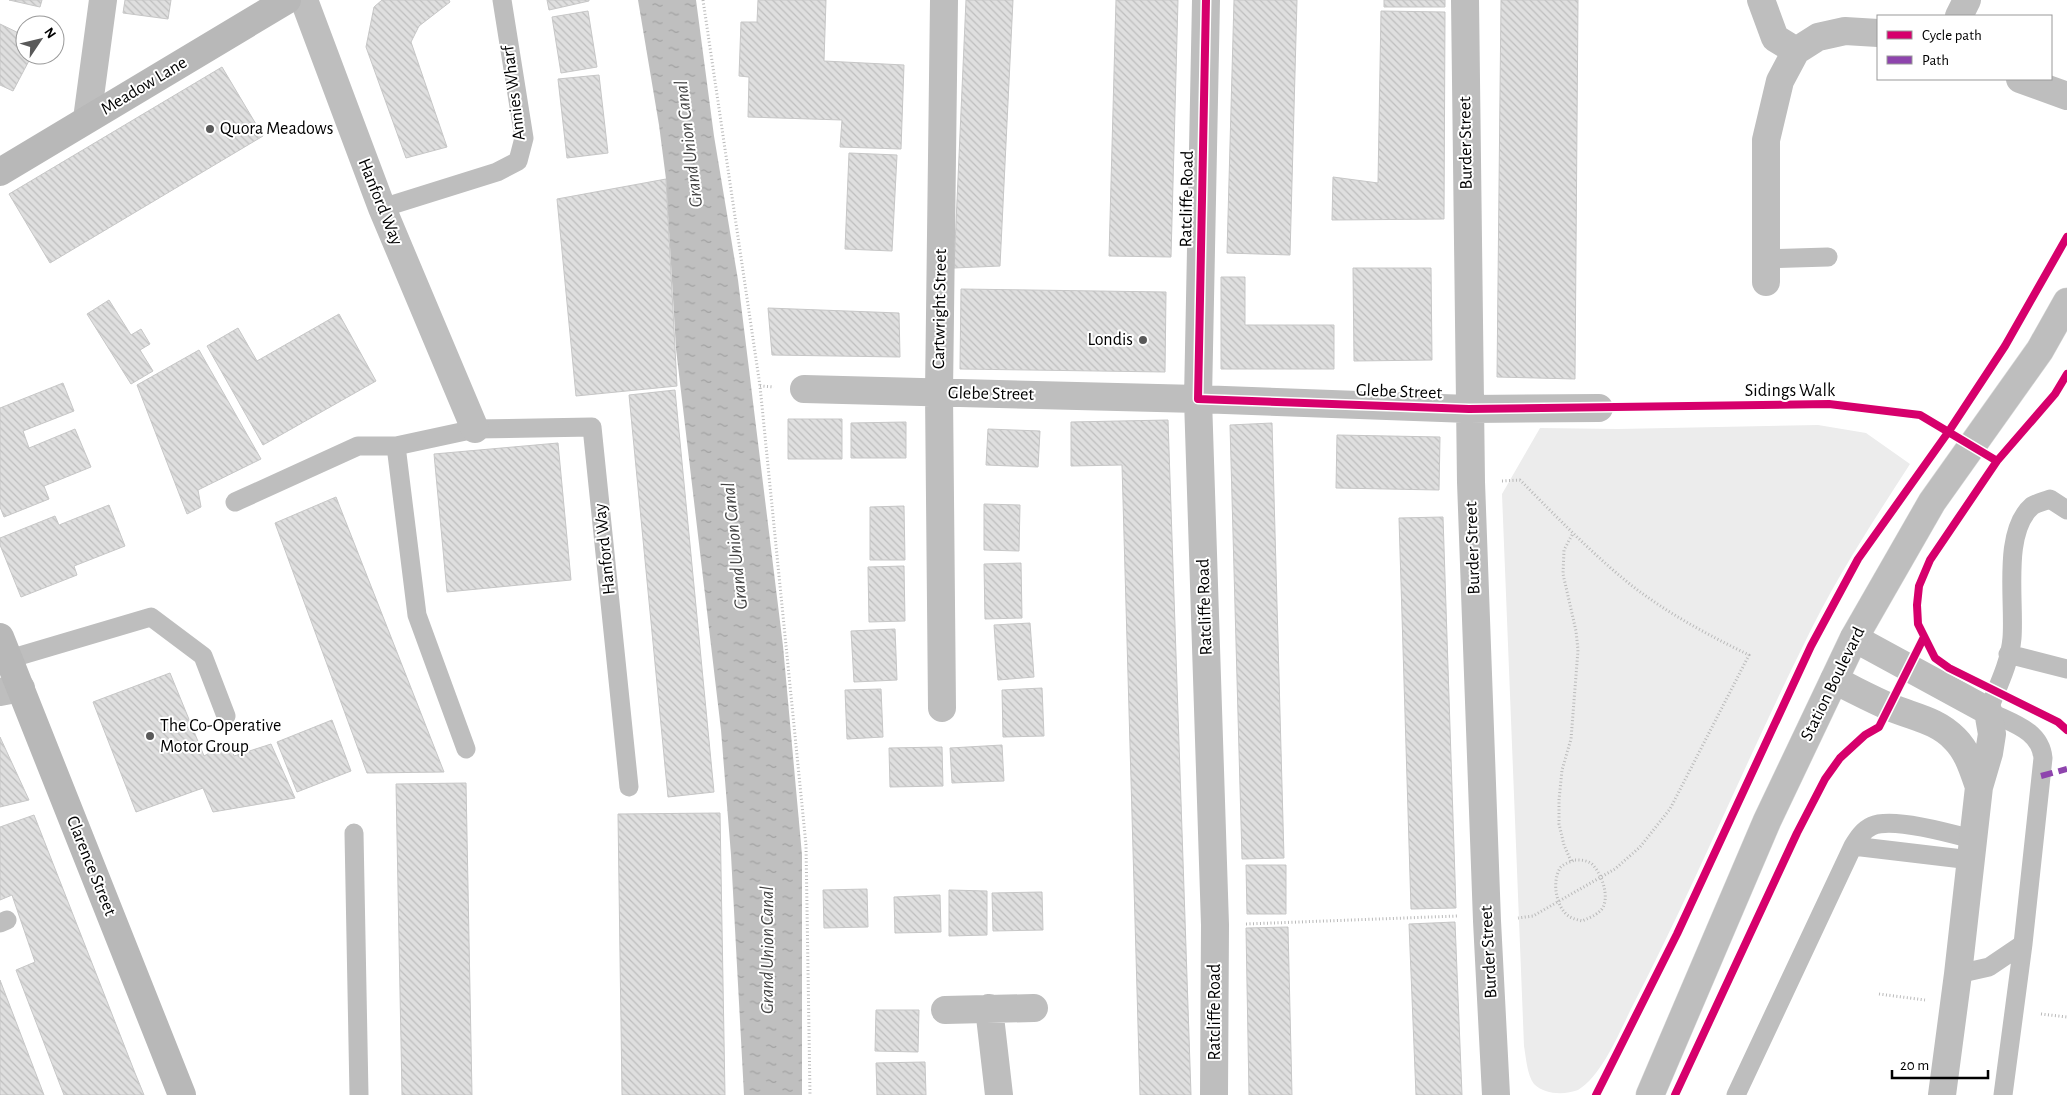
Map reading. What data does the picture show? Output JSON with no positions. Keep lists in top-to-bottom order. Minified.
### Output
{"streets":{"main road":["Meadow Lane","Clarence Street"],"street":["Burder Street","Ratcliffe Road","Hanford Way","Cartwright Street","Glebe Street","Station Boulevard"],"lane":["Annies Wharf"],"cycle path":["Sidings Walk"]},"crossings":[["Annies Wharf","Hanford Way"],["Burder Street","Glebe Street"],["Ratcliffe Road","Glebe Street"],["Cartwright Street","Glebe Street"]],"water":["Grand Union Canal"],"places":["Quora Meadows","Londis","The Co-Operative Motor Group"],"legend":["Cycle path","Path"],"scale_bar":"20 m","north":"top right"}
